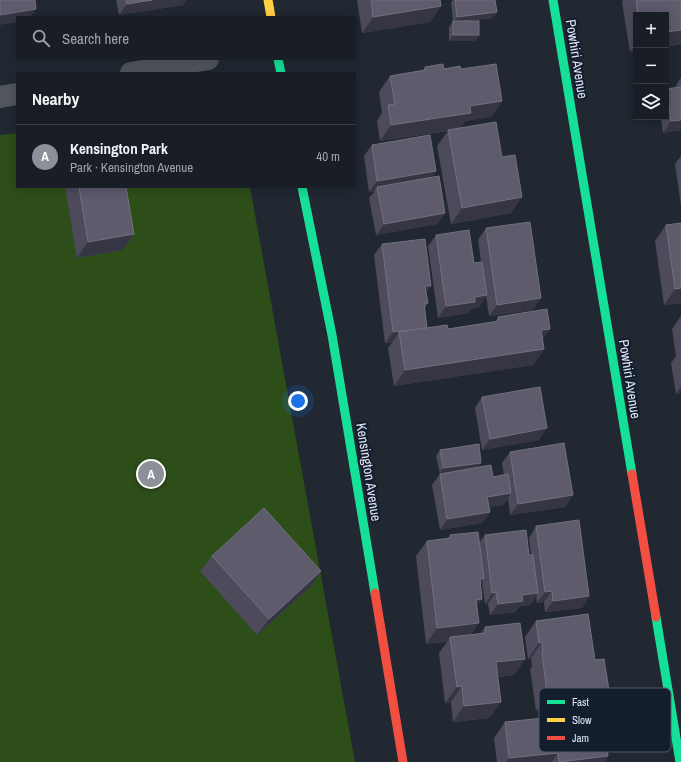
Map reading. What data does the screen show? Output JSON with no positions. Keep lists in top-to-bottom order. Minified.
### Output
{"streets":{"street":["Powhiri Avenue","Kensington Avenue"]},"legend":["Fast","Slow","Jam"],"page":{"map_buttons":["+","−"],"search":"Search here","heading":"Nearby","list":[{"mark":"A","name":"Kensington Park","note":"Park · Kensington Avenue","value":"40 m"}],"pins":"A"}}
